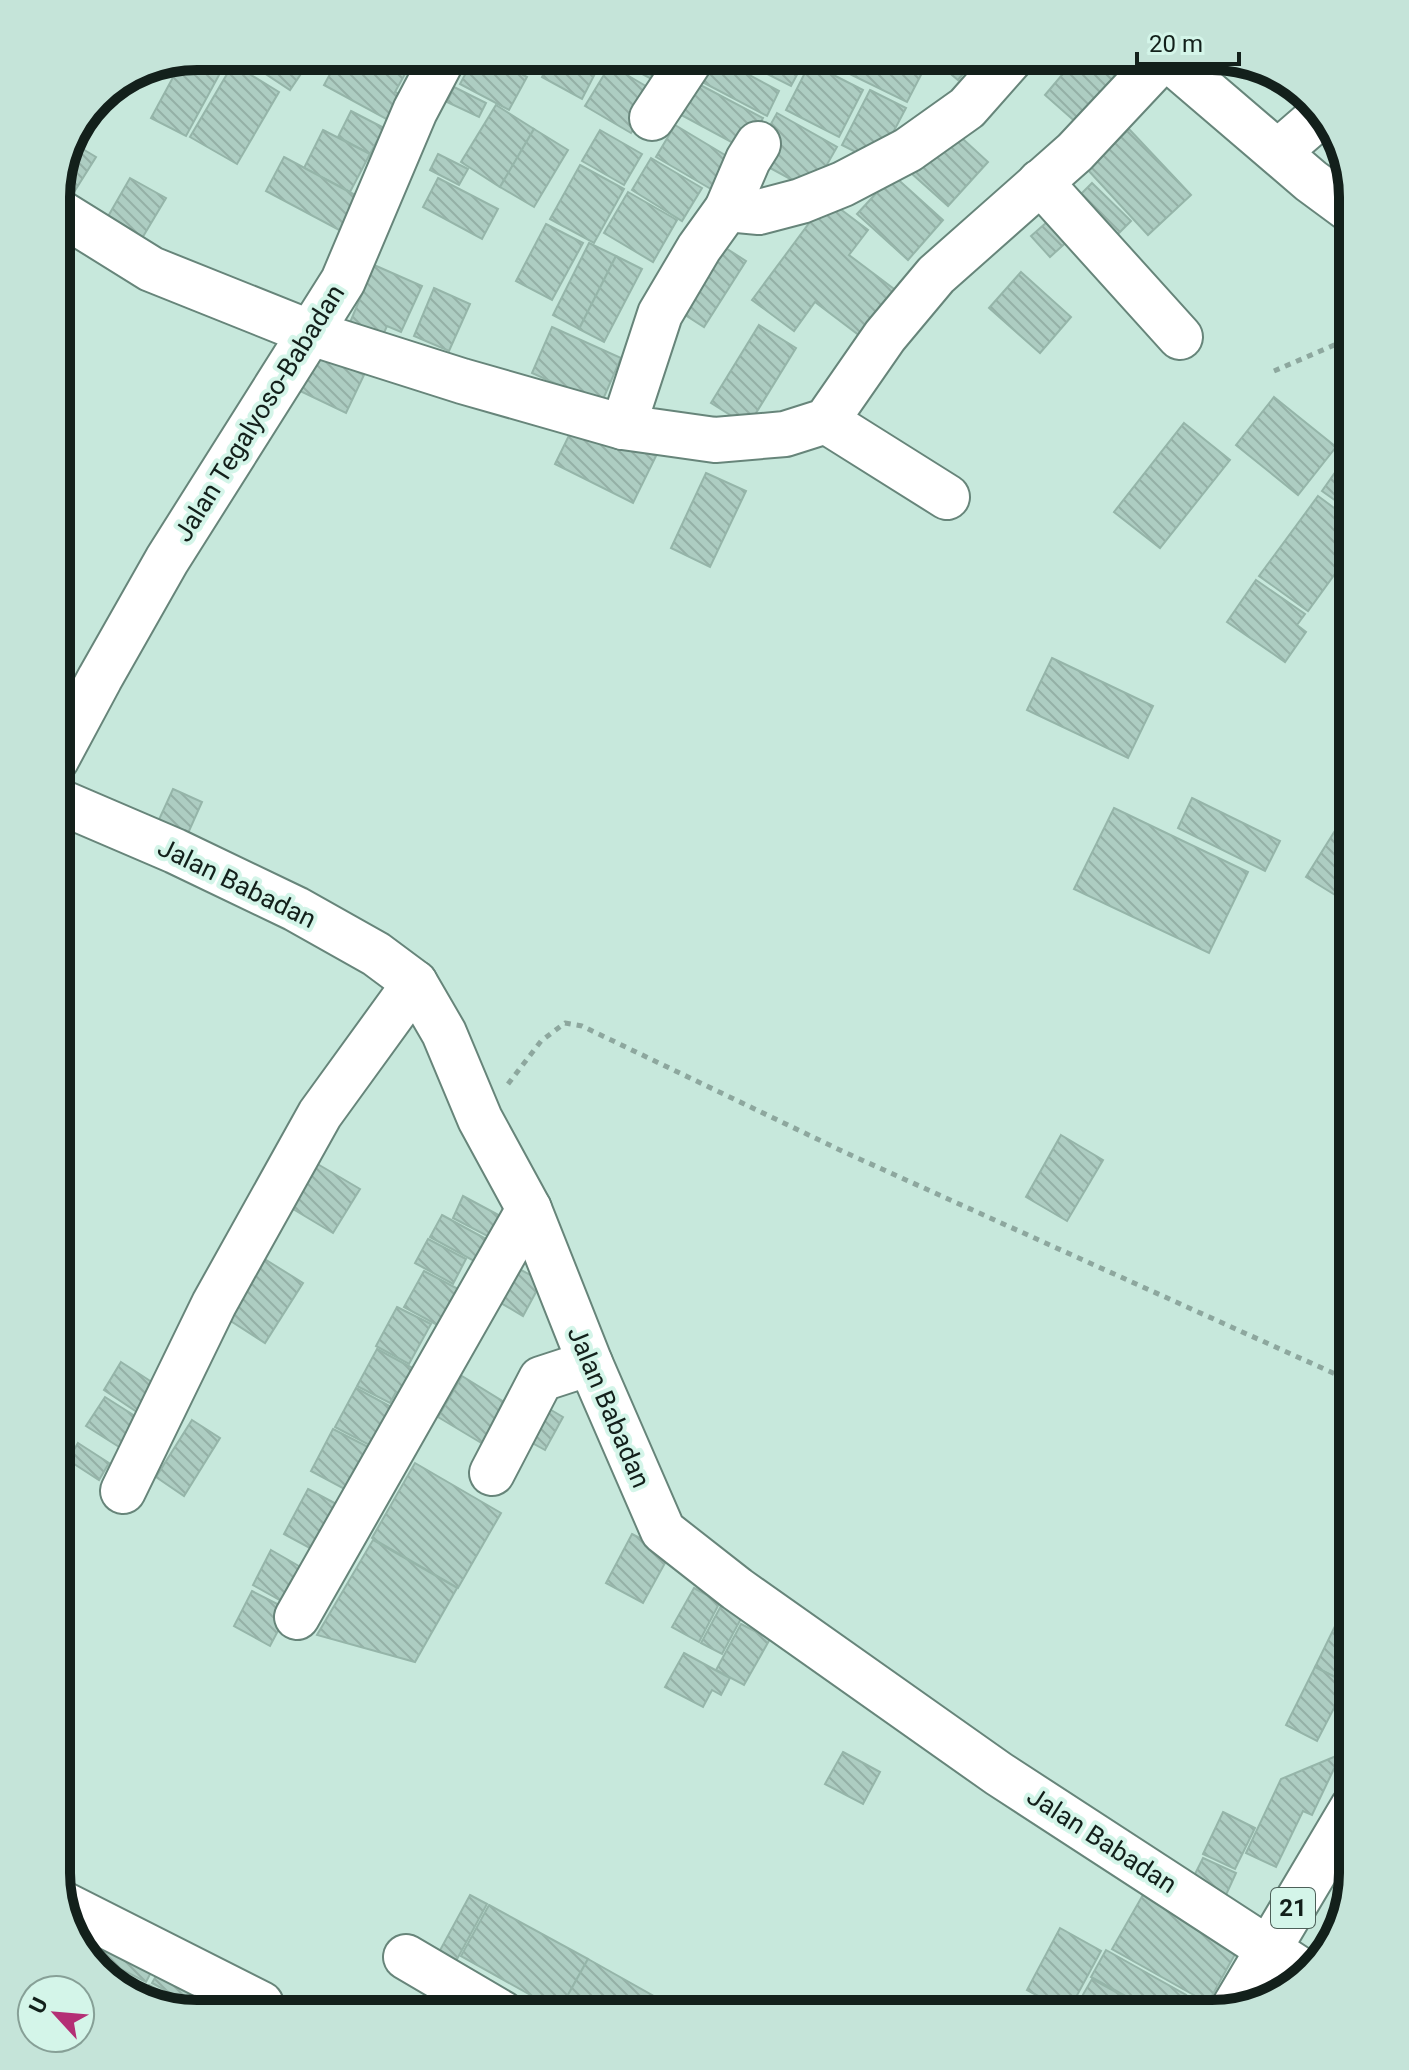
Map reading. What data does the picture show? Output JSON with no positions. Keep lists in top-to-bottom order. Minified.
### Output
{"streets":{"main road":["Jalan Tegalyoso-Babadan","Jalan Babadan","21"]},"crossings":[["Jalan Babadan","21"]],"scale_bar":"20 m","north":"top left"}
